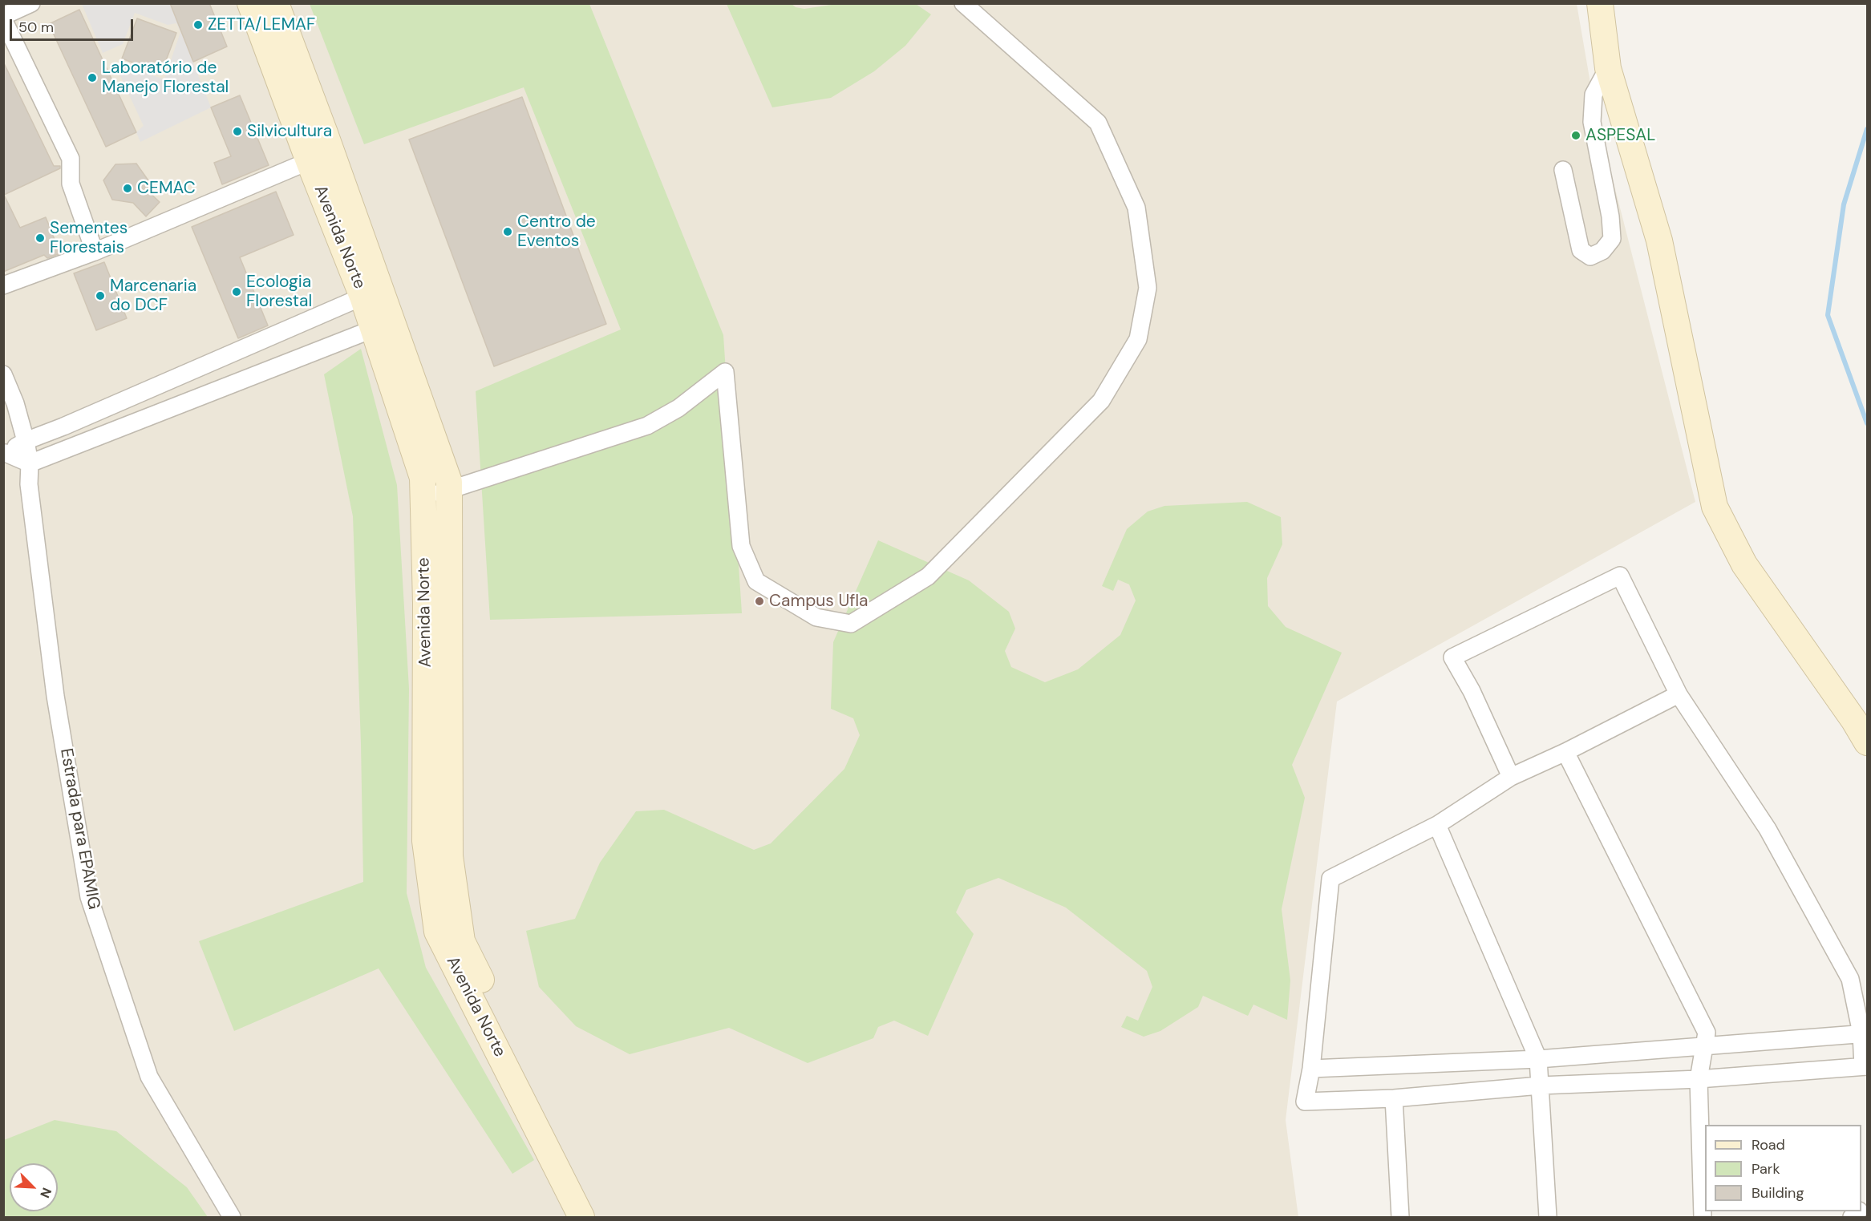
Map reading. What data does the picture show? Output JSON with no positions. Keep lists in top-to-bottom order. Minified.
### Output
{"streets":{"street":["Avenida Norte","Estrada para EPAMIG"]},"places":["ZETTA/LEMAF","Laboratório de Manejo Florestal","Silvicultura","ASPESAL","CEMAC","Centro de Eventos","Sementes Florestais","Ecologia Florestal","Marcenaria do DCF","Campus Ufla"],"legend":["Road","Park","Building"],"scale_bar":"50 m","north":"bottom right"}
